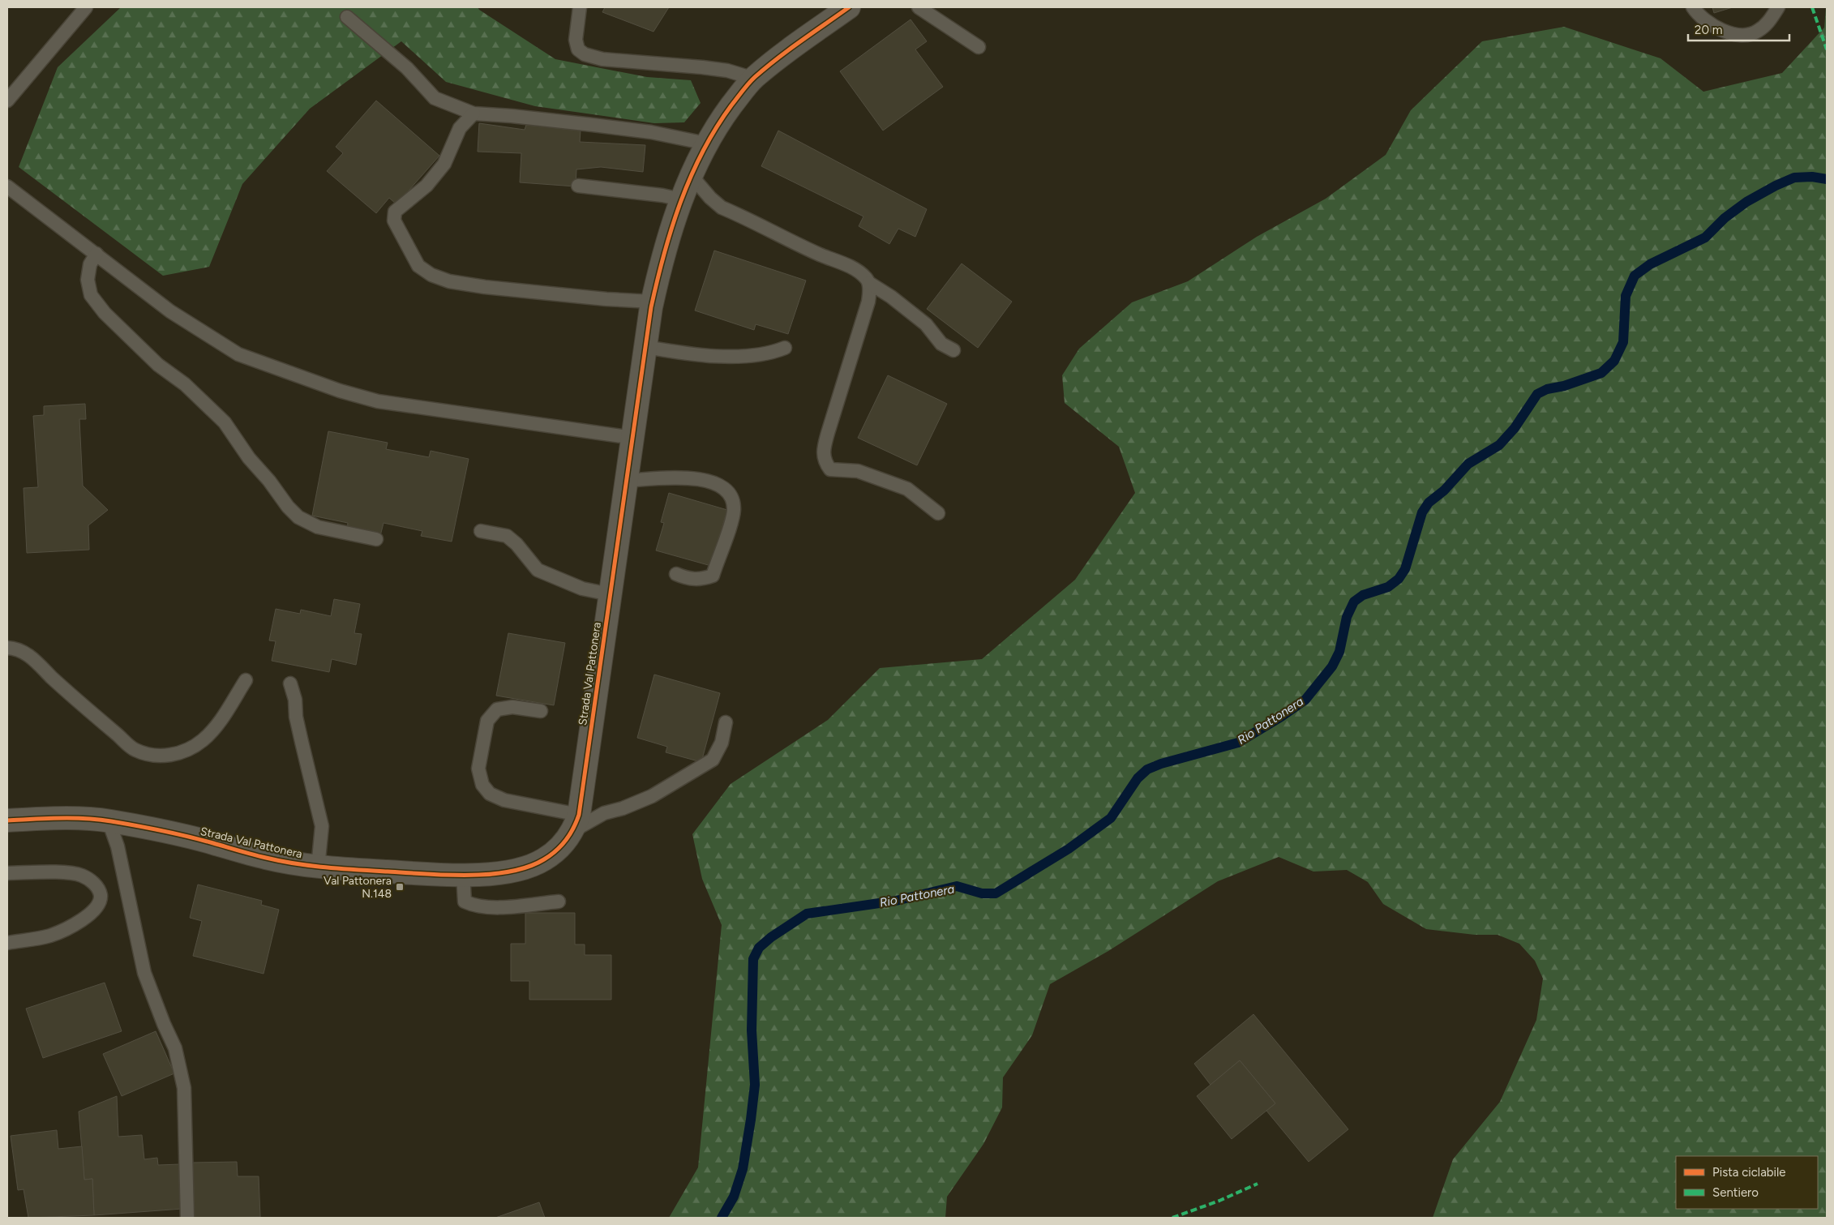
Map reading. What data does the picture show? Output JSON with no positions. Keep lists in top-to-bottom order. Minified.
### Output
{"streets":{"street":["Strada Val Pattonera"]},"water":["Rio Pattonera"],"places":{"transit":["Val Pattonera N.148"]},"legend":["Pista ciclabile","Sentiero"],"scale_bar":"20 m"}
